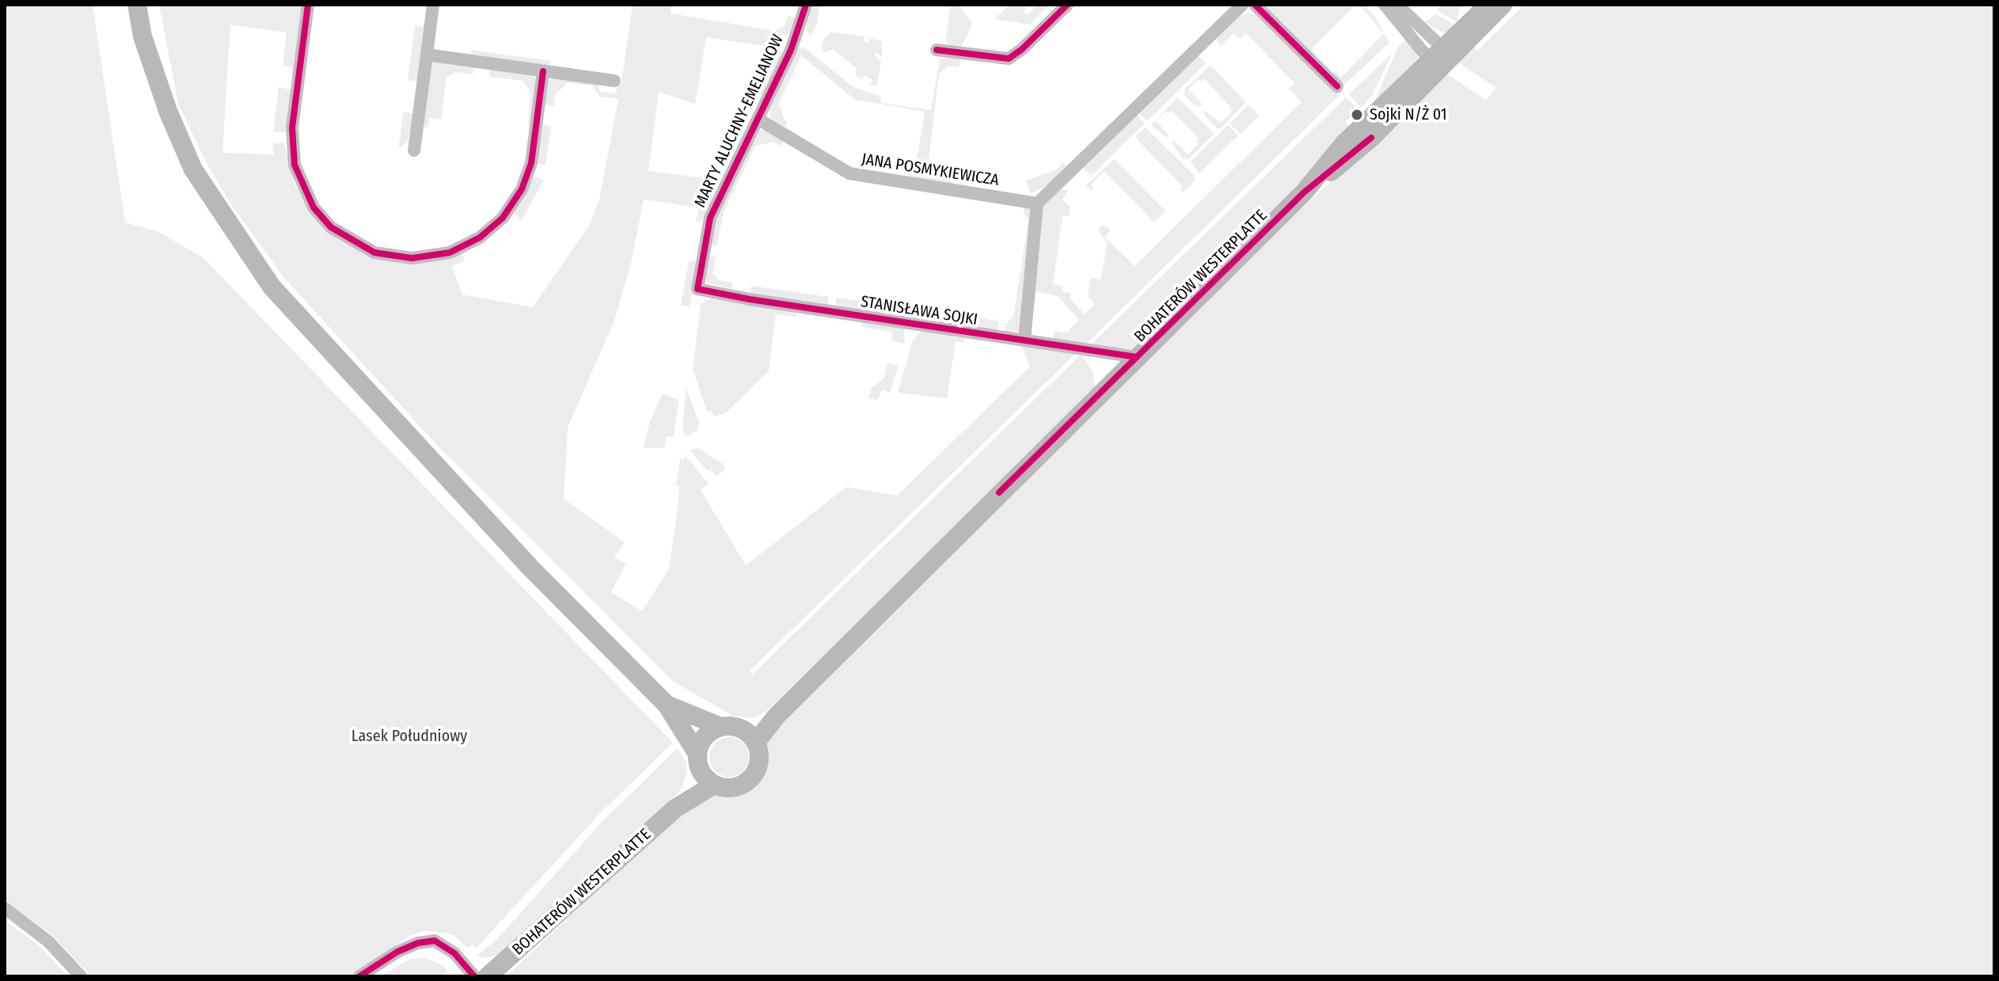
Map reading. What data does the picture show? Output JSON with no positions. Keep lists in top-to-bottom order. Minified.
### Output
{"streets":{"main road":["BOHATERÓW WESTERPLATTE"],"street":["MARTY ALUCHNY-EMELIANOW","JANA POSMYKIEWICZA","STANISŁAWA SOJKI"]},"crossings":[["MARTY ALUCHNY-EMELIANOW","JANA POSMYKIEWICZA"],["MARTY ALUCHNY-EMELIANOW","STANISŁAWA SOJKI"],["BOHATERÓW WESTERPLATTE","STANISŁAWA SOJKI"]],"parks":["Lasek Południowy"],"places":["Sojki N/Ż 01"]}
